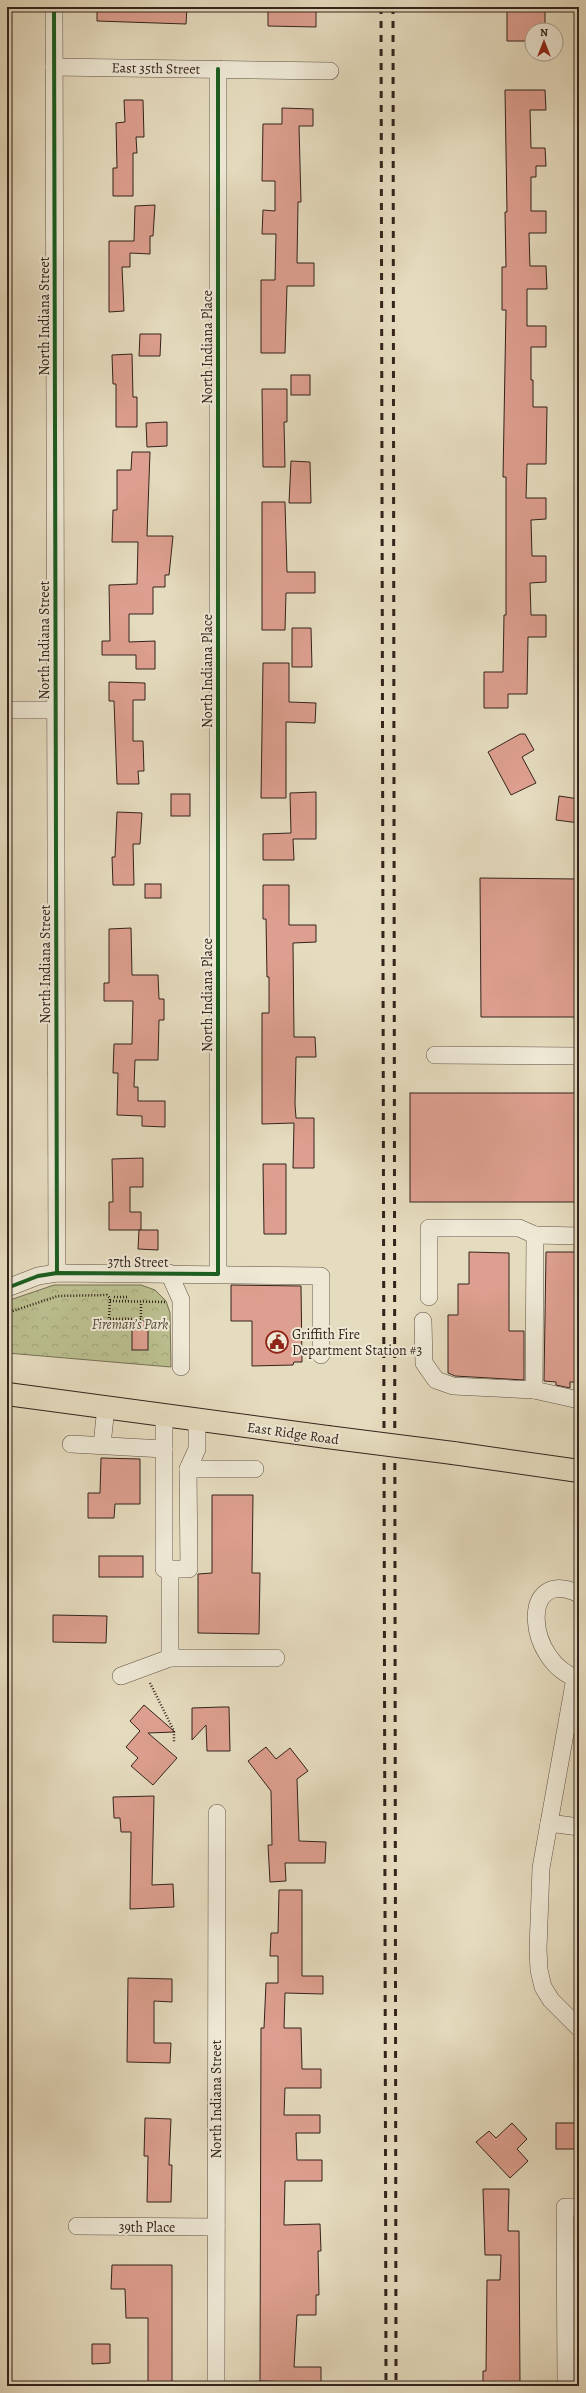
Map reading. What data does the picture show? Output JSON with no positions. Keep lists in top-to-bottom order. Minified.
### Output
{"streets":{"main road":["East Ridge Road"],"street":["East 35th Street","North Indiana Street","North Indiana Place","37th Street","39th Place"]},"crossings":[["East 35th Street","North Indiana Street"],["East 35th Street","North Indiana Place"],["North Indiana Street","37th Street"],["North Indiana Street","39th Place"],["North Indiana Place","37th Street"]],"parks":["Fireman’s Park"],"places":{"public building":["Griffith Fire Department Station #3"]},"north":"top"}
